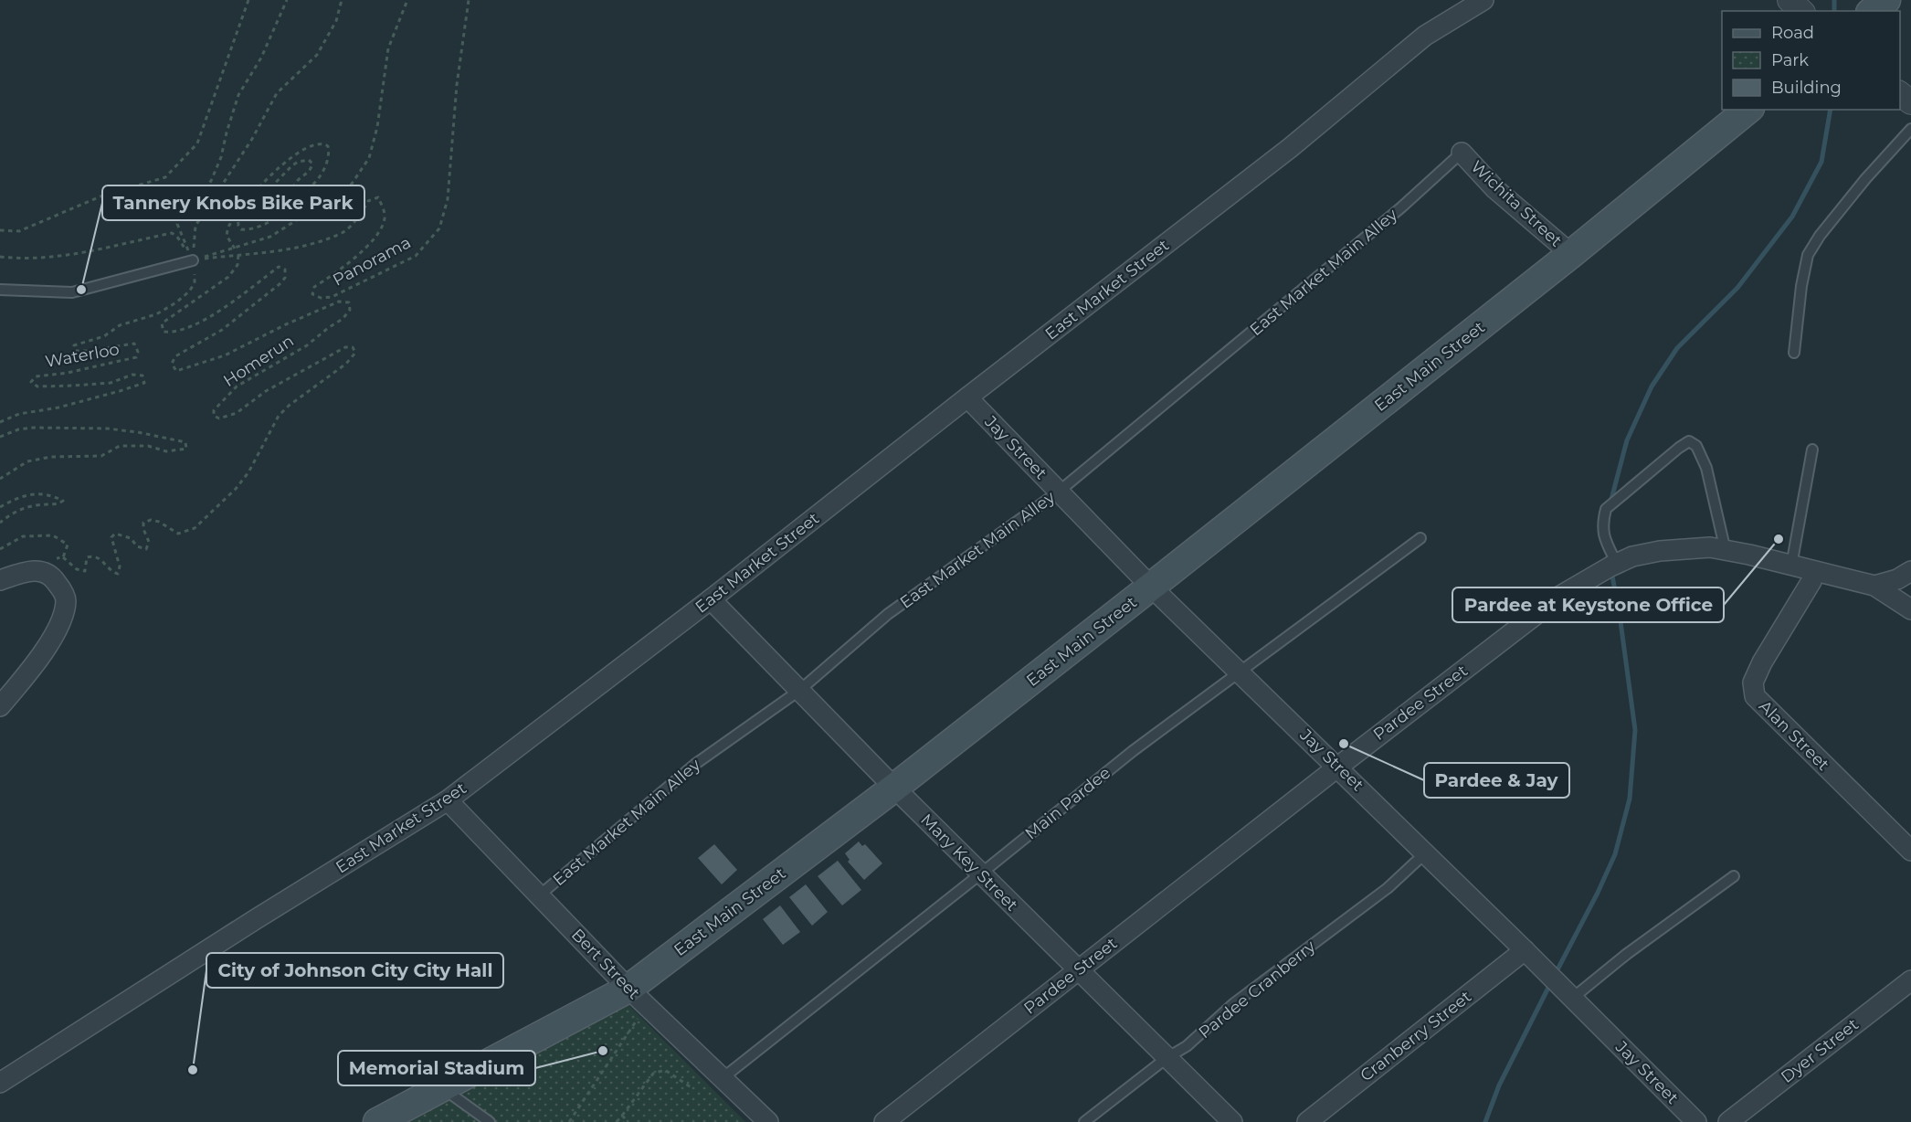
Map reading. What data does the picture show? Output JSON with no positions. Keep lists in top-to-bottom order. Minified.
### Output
{"streets":{"main road":["East Main Street"],"street":["Wichita Street","East Market Street","Jay Street","Pardee Street","Alan Street","Mary Key Street","Bert Street","Cranberry Street","Dyer Street"],"lane":["East Market Main Alley","Main Pardee","Pardee Cranberry"],"path":["Panorama","Waterloo","Homerun"]},"crossings":[["Wichita Street","East Market Main Alley"],["Wichita Street","East Main Street"],["Panorama","Waterloo"],["Panorama","Homerun"],["East Market Main Alley","Jay Street"],["East Market Main Alley","Mary Key Street"],["East Market Main Alley","Bert Street"],["East Market Street","Jay Street"],["East Market Street","Mary Key Street"],["East Market Street","Bert Street"],["East Main Street","Jay Street"],["East Main Street","Mary Key Street"],["East Main Street","Bert Street"],["Jay Street","Pardee Street"],["Jay Street","Main Pardee"],["Jay Street","Pardee Cranberry"],["Jay Street","Cranberry Street"],["Pardee Street","Alan Street"],["Pardee Street","Mary Key Street"],["Main Pardee","Mary Key Street"],["Main Pardee","Bert Street"],["Mary Key Street","Pardee Cranberry"]],"places":["Tannery Knobs Bike Park","Pardee at Keystone Office","Pardee & Jay","Memorial Stadium","City of Johnson City City Hall"],"legend":["Road","Park","Building"]}
